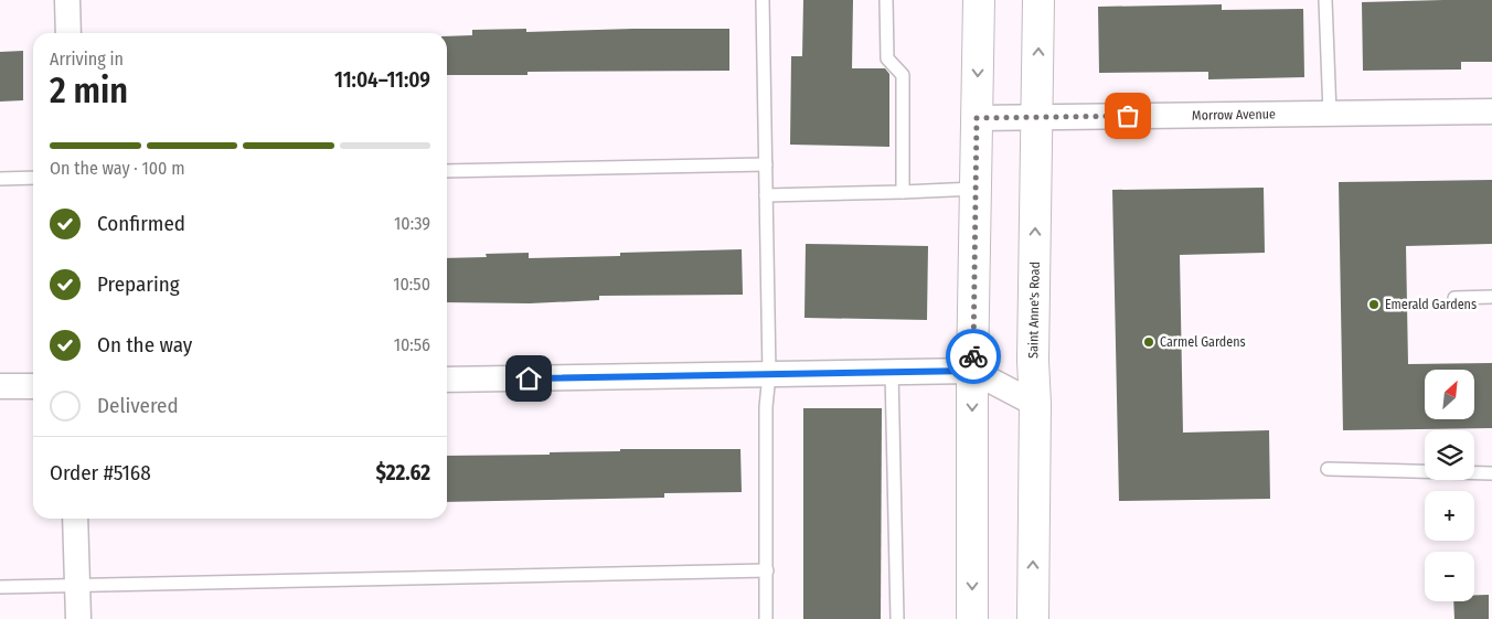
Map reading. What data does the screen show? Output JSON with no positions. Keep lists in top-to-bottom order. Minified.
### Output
{"streets":{"main road":["Saint Anne's Road"],"street":["Morrow Avenue"]},"crossings":[["Morrow Avenue","Saint Anne's Road"]],"places":["Emerald Gardens","Carmel Gardens"],"north":"top right","page":{"heading":["2 min","Arriving in","11:04–11:09"],"panel":["Order #5168","$22.62"],"bar":"On the way · 100 m","list":[["Confirmed","10:39"],["Preparing","10:50"],["On the way","10:56"],"Delivered"],"map_buttons":["+","−"]}}
